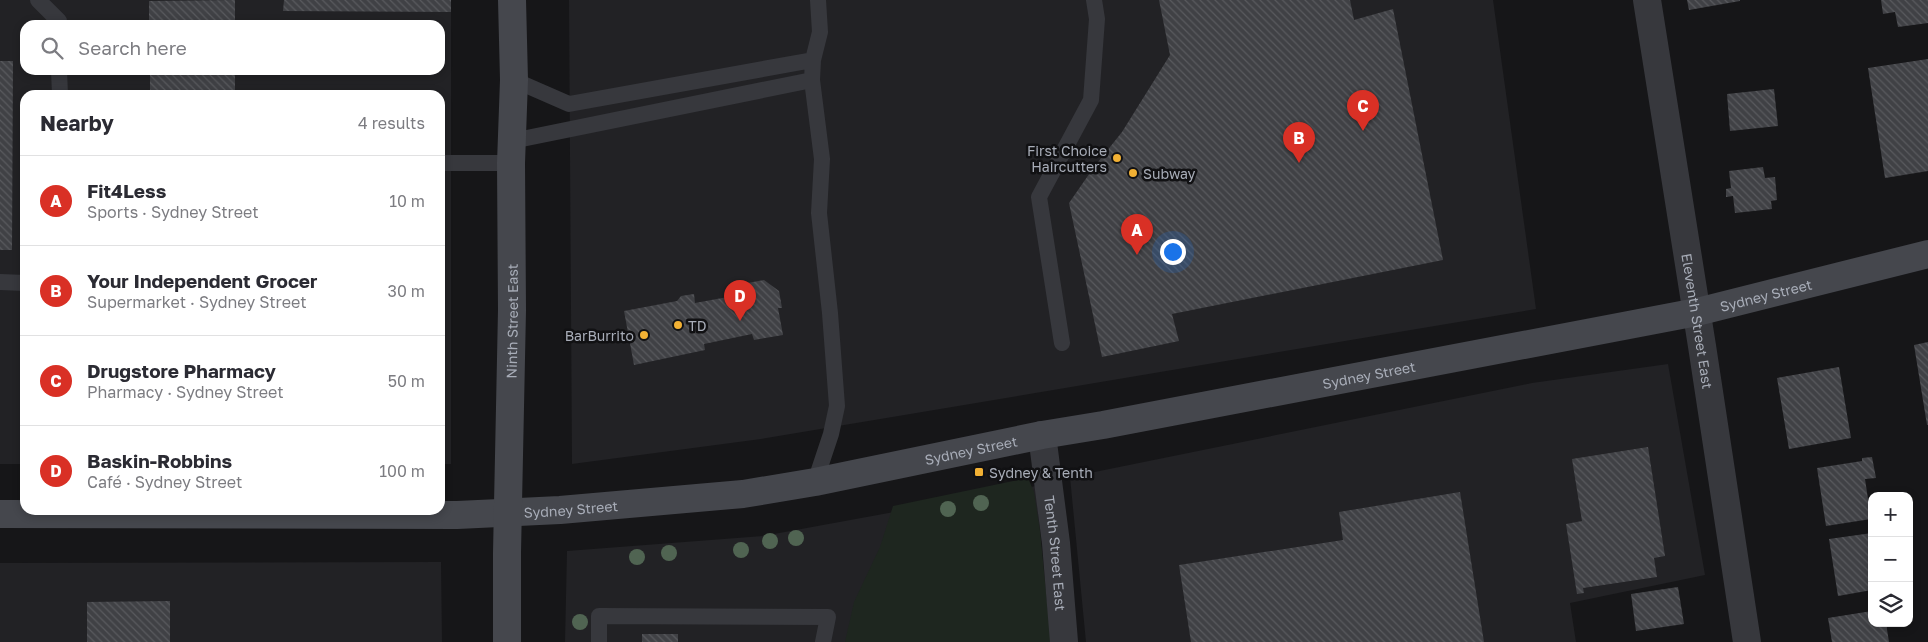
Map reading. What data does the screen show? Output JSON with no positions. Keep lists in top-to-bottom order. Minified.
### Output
{"streets":{"street":["Sydney Street","Ninth Street East","Eleventh Street East","Tenth Street East"]},"crossings":[["Sydney Street","Ninth Street East"],["Sydney Street","Eleventh Street East"],["Sydney Street","Tenth Street East"]],"places":{"other":["First Choice Haircutters","Subway","TD","BarBurrito"],"transit":["Sydney & Tenth"]},"page":{"search":"Search here","pins":["C","B","A","D"],"heading":["Nearby","4 results"],"list":[{"mark":"A","name":"Fit4Less","note":"Sports · Sydney Street","value":"10 m"},{"mark":"B","name":"Your Independent Grocer","note":"Supermarket · Sydney Street","value":"30 m"},{"mark":"C","name":"Drugstore Pharmacy","note":"Pharmacy · Sydney Street","value":"50 m"},{"mark":"D","name":"Baskin-Robbins","note":"Café · Sydney Street","value":"100 m"}],"map_buttons":["+","−"]}}
